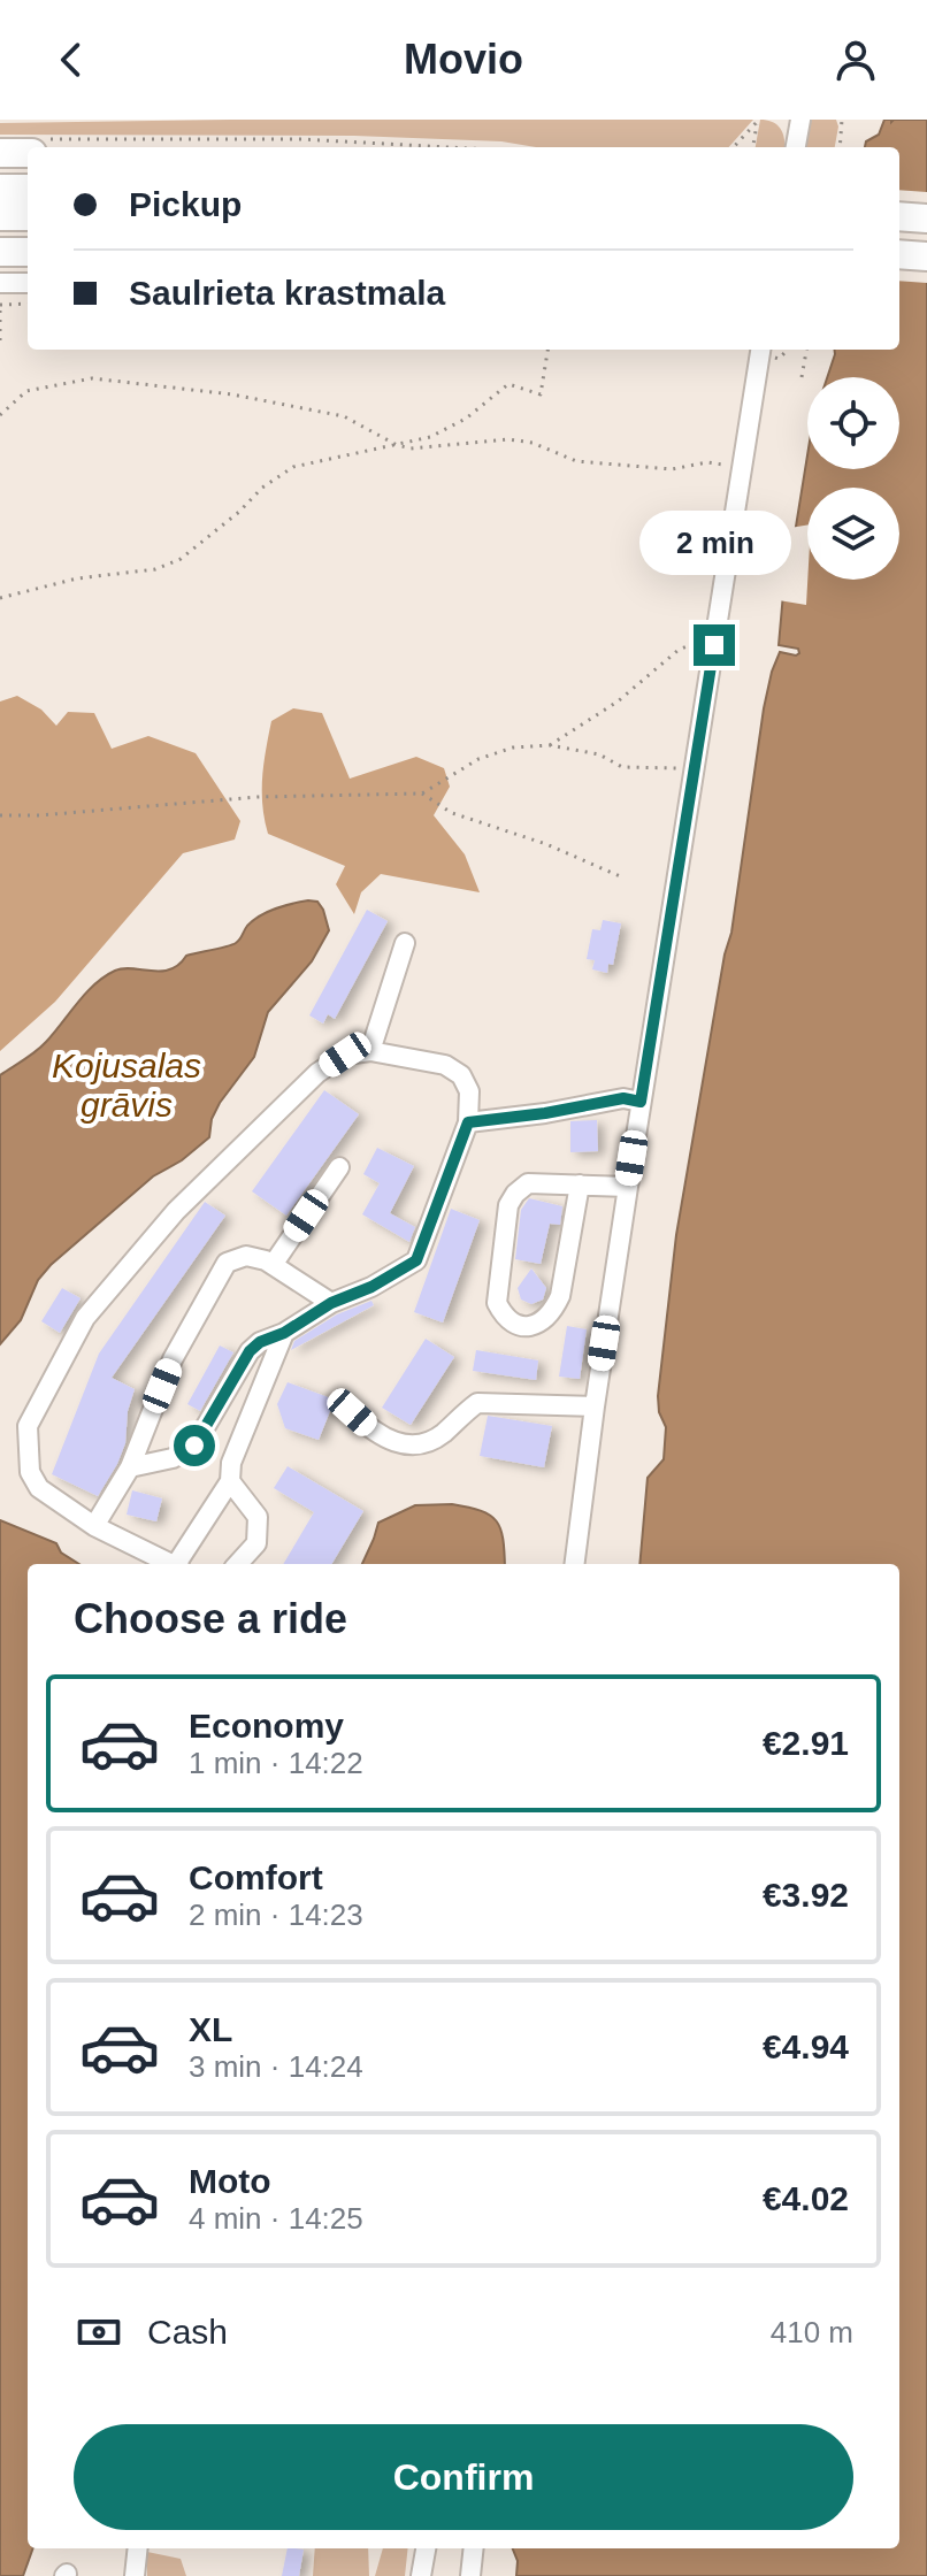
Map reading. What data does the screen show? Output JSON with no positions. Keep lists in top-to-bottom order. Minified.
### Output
{"water":["Kojusalas grāvis"],"page":{"header":"Movio","banner":["Pickup","Saulrieta krastmala"],"bubble":"2 min","heading":"Choose a ride","list":[{"name":"Economy","note":"1 min · 14:22","value":"€2.91"},{"name":"Comfort","note":"2 min · 14:23","value":"€3.92"},{"name":"XL","note":"3 min · 14:24","value":"€4.94"},{"name":"Moto","note":"4 min · 14:25","value":"€4.02"}],"pay":["Cash","410 m"],"buttons":"Confirm"}}
